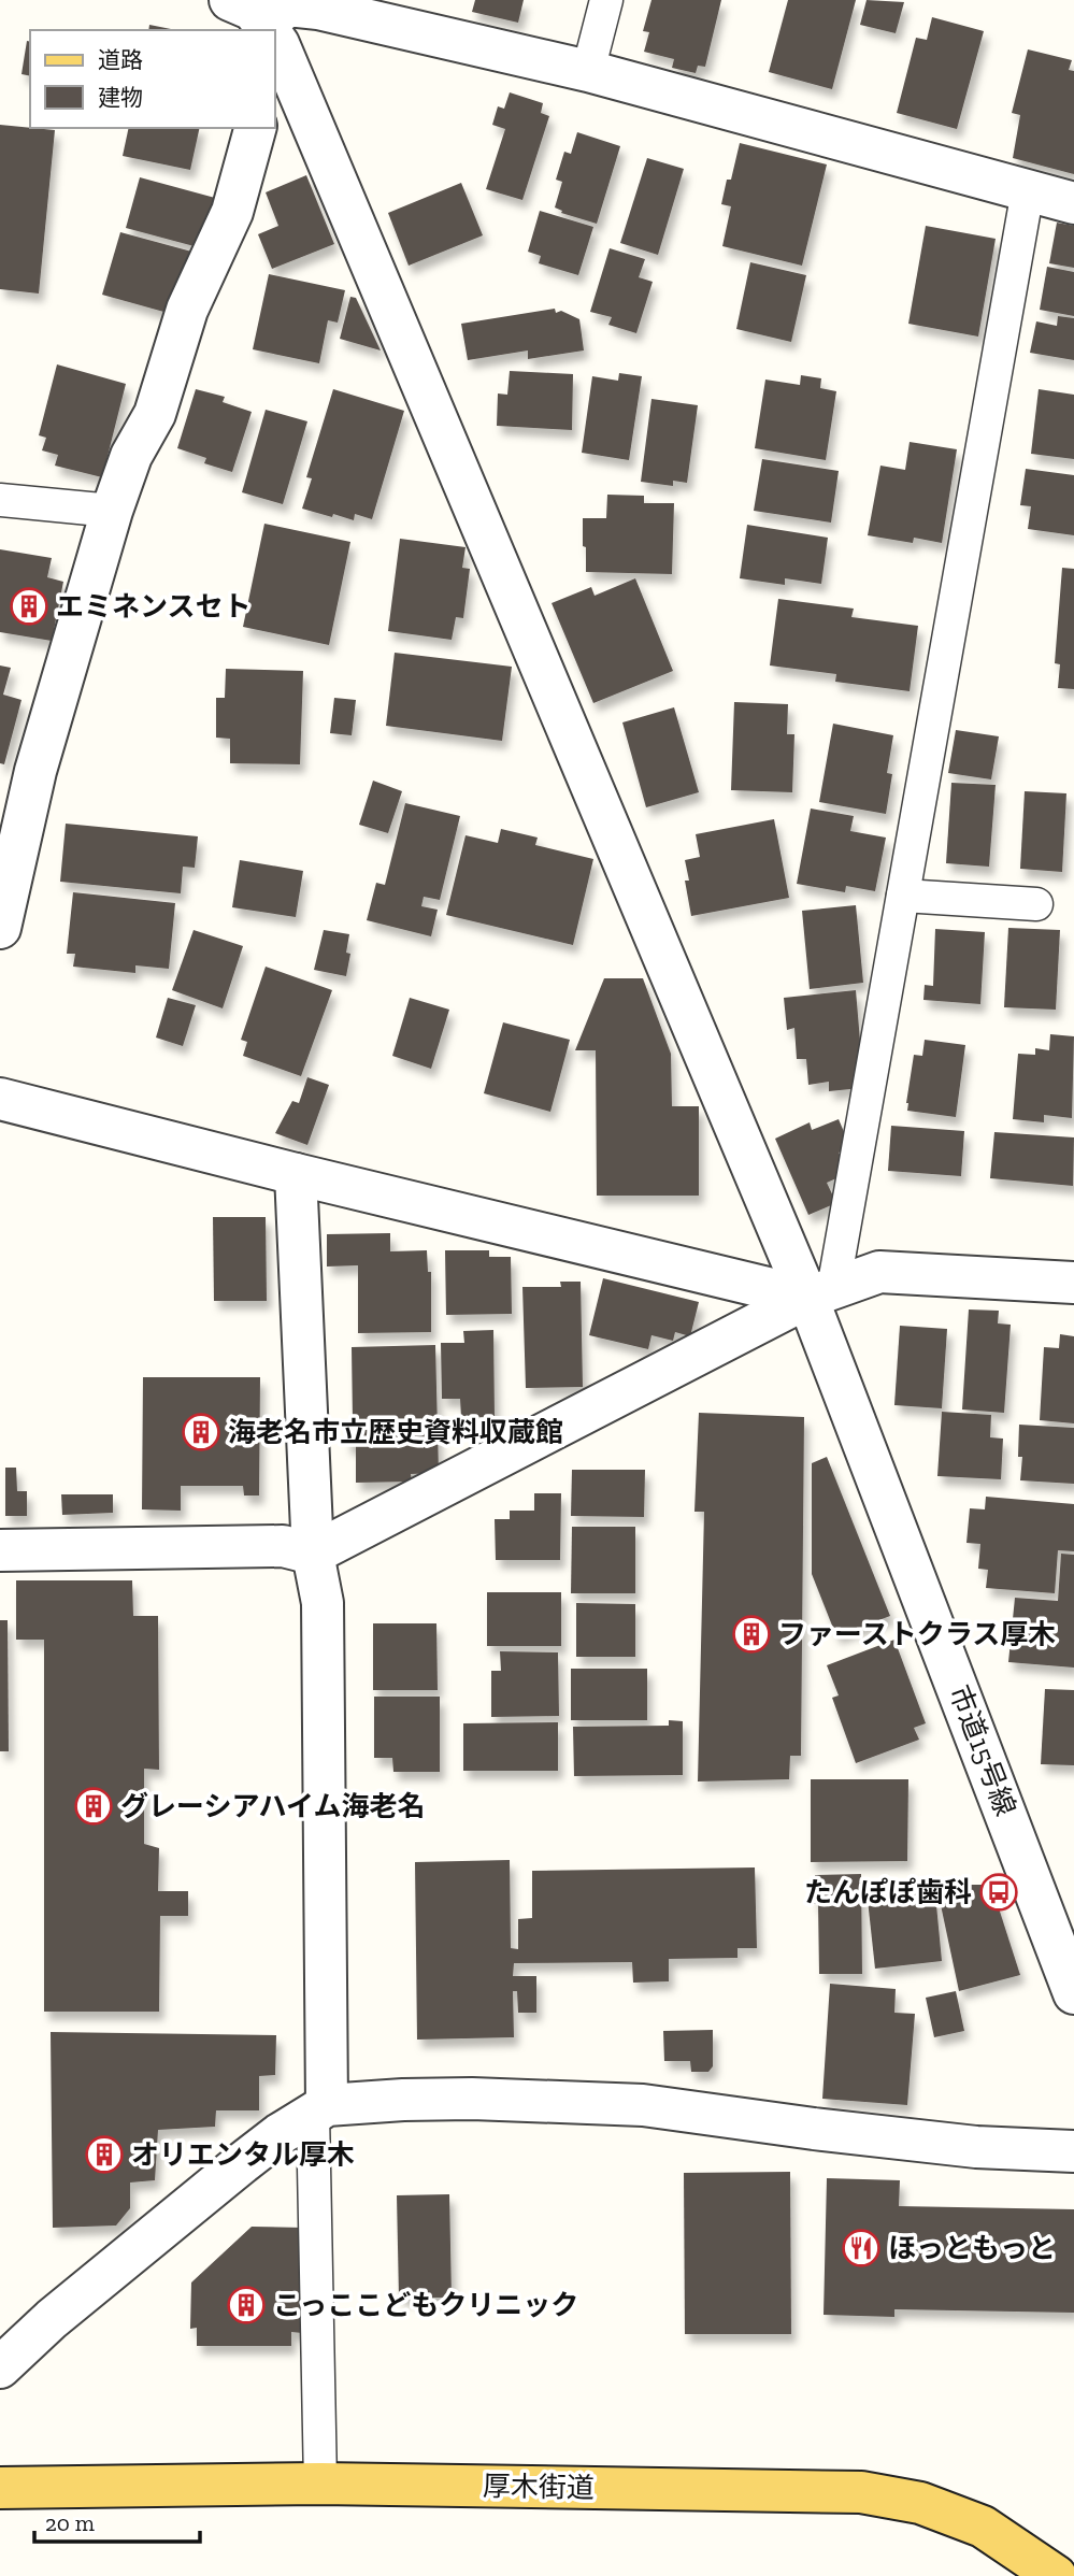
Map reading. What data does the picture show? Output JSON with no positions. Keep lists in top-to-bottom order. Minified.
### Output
{"streets":{"main road":["厚木街道"],"street":["市道15号線"]},"places":{"building":["エミネンスセト","海老名市立歴史資料収蔵館","ファーストクラス厚木","グレーシアハイム海老名","オリエンタル厚木","こっここどもクリニック"],"bus stop":["たんぽぽ歯科"],"restaurant":["ほっともっと"]},"legend":["道路","建物"],"scale_bar":"20 m"}
